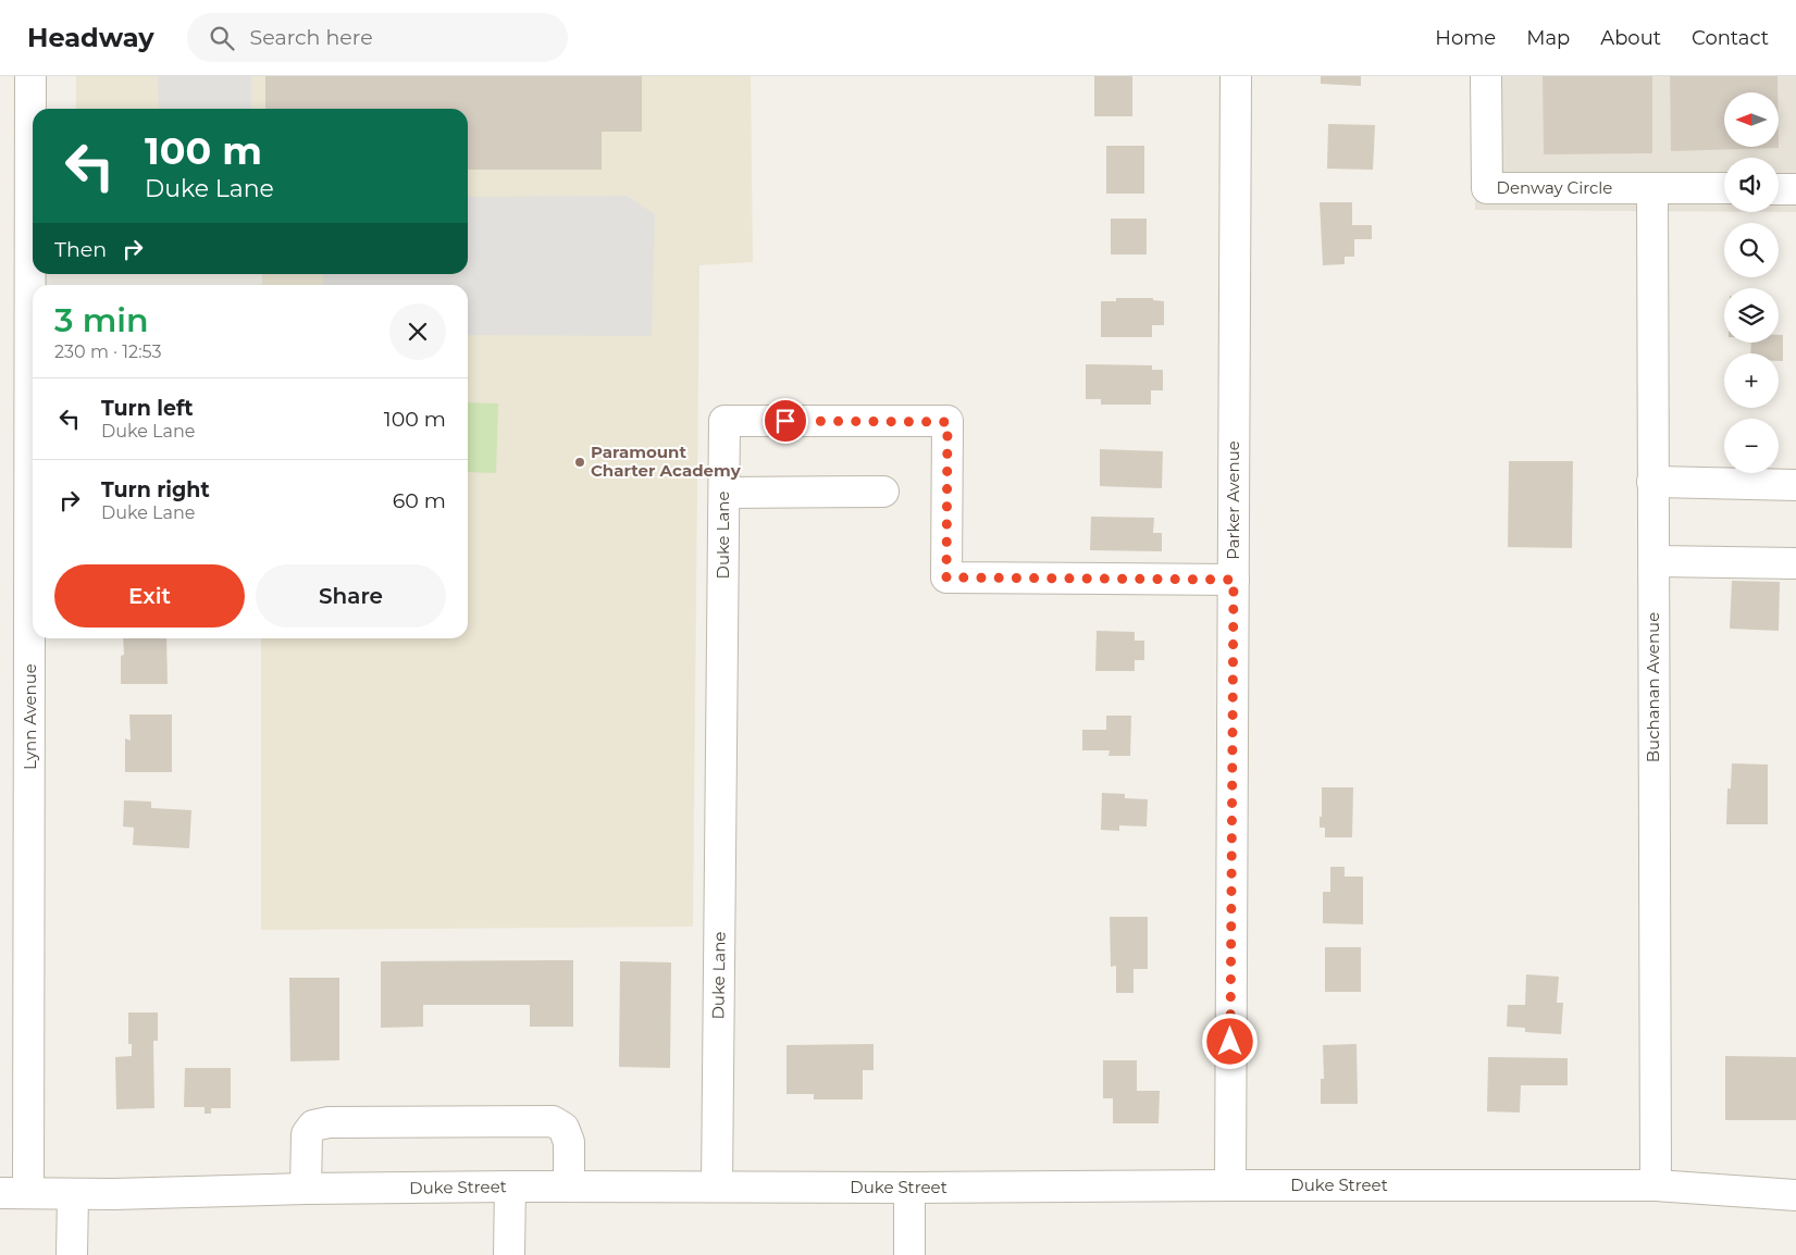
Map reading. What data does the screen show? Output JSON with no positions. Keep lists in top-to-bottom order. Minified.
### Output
{"streets":{"street":["Denway Circle","Parker Avenue","Duke Lane","Buchanan Avenue","Lynn Avenue","Duke Street"]},"crossings":[["Denway Circle","Buchanan Avenue"],["Parker Avenue","Duke Lane"],["Parker Avenue","Duke Street"],["Duke Lane","Duke Street"],["Buchanan Avenue","Duke Street"],["Lynn Avenue","Duke Street"]],"places":["Paramount Charter Academy"],"north":"left","page":{"header":"Headway","search":"Search here","nav":["Home","Map","About","Contact"],"map_buttons":["+","−"],"turn":["100 m","Duke Lane"],"then":"Then","heading":["3 min","230 m · 12:53"],"list":[{"name":"Turn left","note":"Duke Lane","value":"100 m"},{"name":"Turn right","note":"Duke Lane","value":"60 m"}],"buttons":["Exit","Share"]}}
